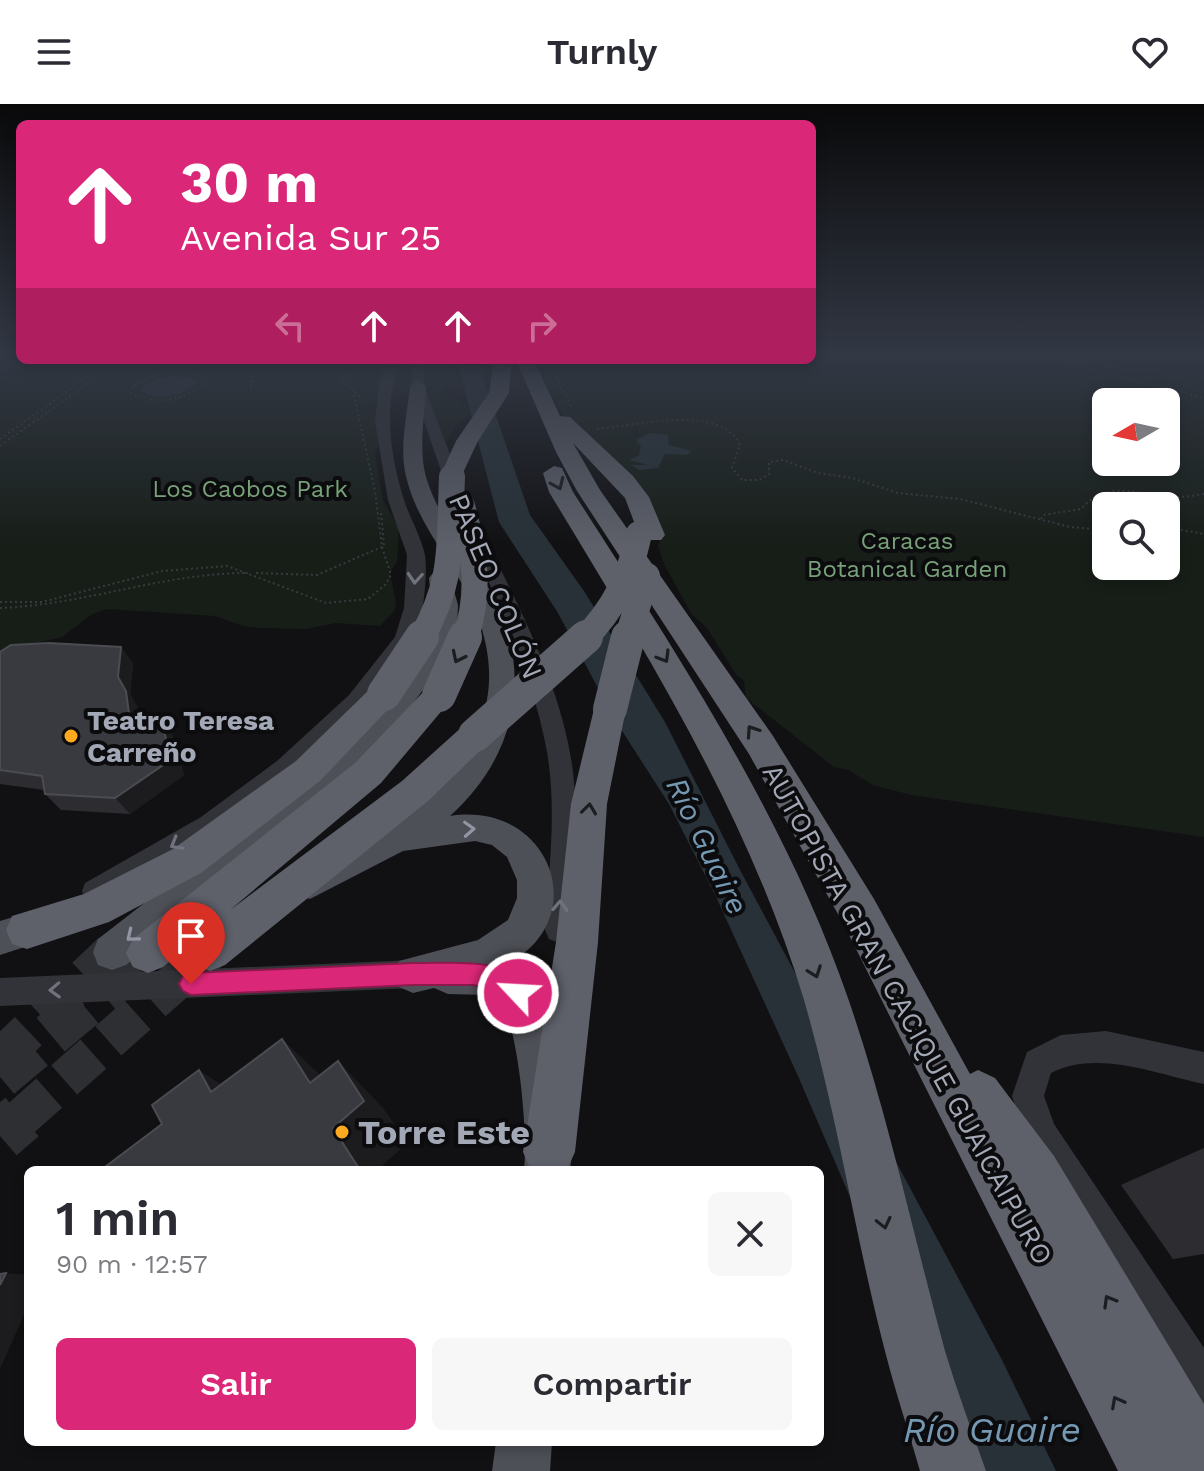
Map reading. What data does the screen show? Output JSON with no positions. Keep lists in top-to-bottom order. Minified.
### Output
{"streets":{"highway":["AUTOPISTA GRAN CACIQUE GUAICAIPURO"],"street":["PASEO COLÓN"]},"one_way":["PASEO COLÓN"],"water":["Río Guaire"],"parks":["Los Caobos Park","Caracas Botanical Garden"],"places":["Teatro Teresa Carreño","Torre Este"],"north":"left","page":{"header":"Turnly","turn":["30 m","Avenida Sur 25"],"heading":["1 min","90 m · 12:57"],"buttons":["Salir","Compartir"]}}
